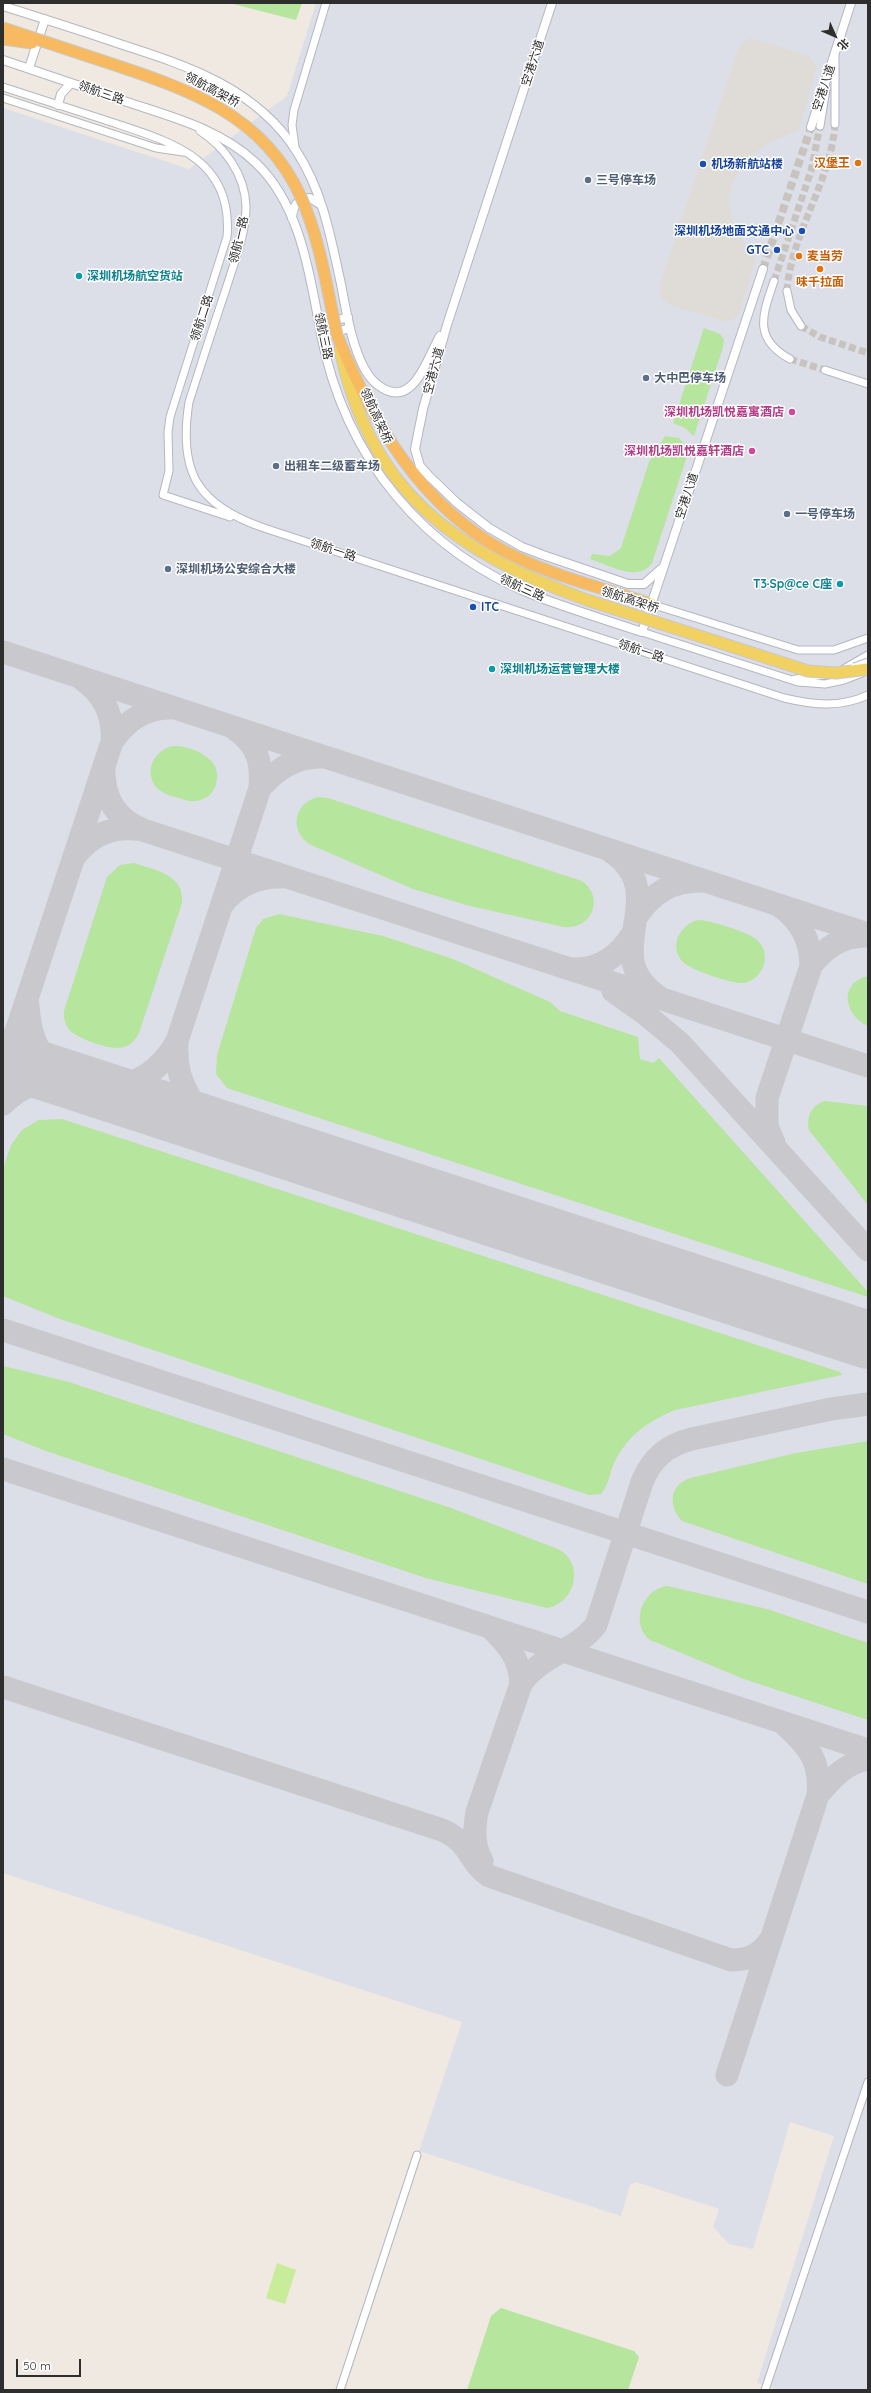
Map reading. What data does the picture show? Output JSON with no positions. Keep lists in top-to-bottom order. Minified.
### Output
{"streets":{"highway":["领航高架桥"],"street":["空港六道","空港八道","领航三路","领航一路","领航二路"]},"crossings":[["空港六道","空港八道"],["空港八道","领航三路"],["领航三路","领航一路"],["领航一路","领航二路"]],"places":["汉堡王","机场新航站楼","三号停车场","深圳机场地面交通中心","GTC","麦当劳","味千拉面","深圳机场航空货站","大中巴停车场","深圳机场凯悦嘉寓酒店","深圳机场凯悦嘉轩酒店","出租车二级蓄车场","一号停车场","深圳机场公安综合大楼","T3·Sp@ce C座","ITC","深圳机场运营管理大楼"],"scale_bar":"50 m","north":"bottom right"}
